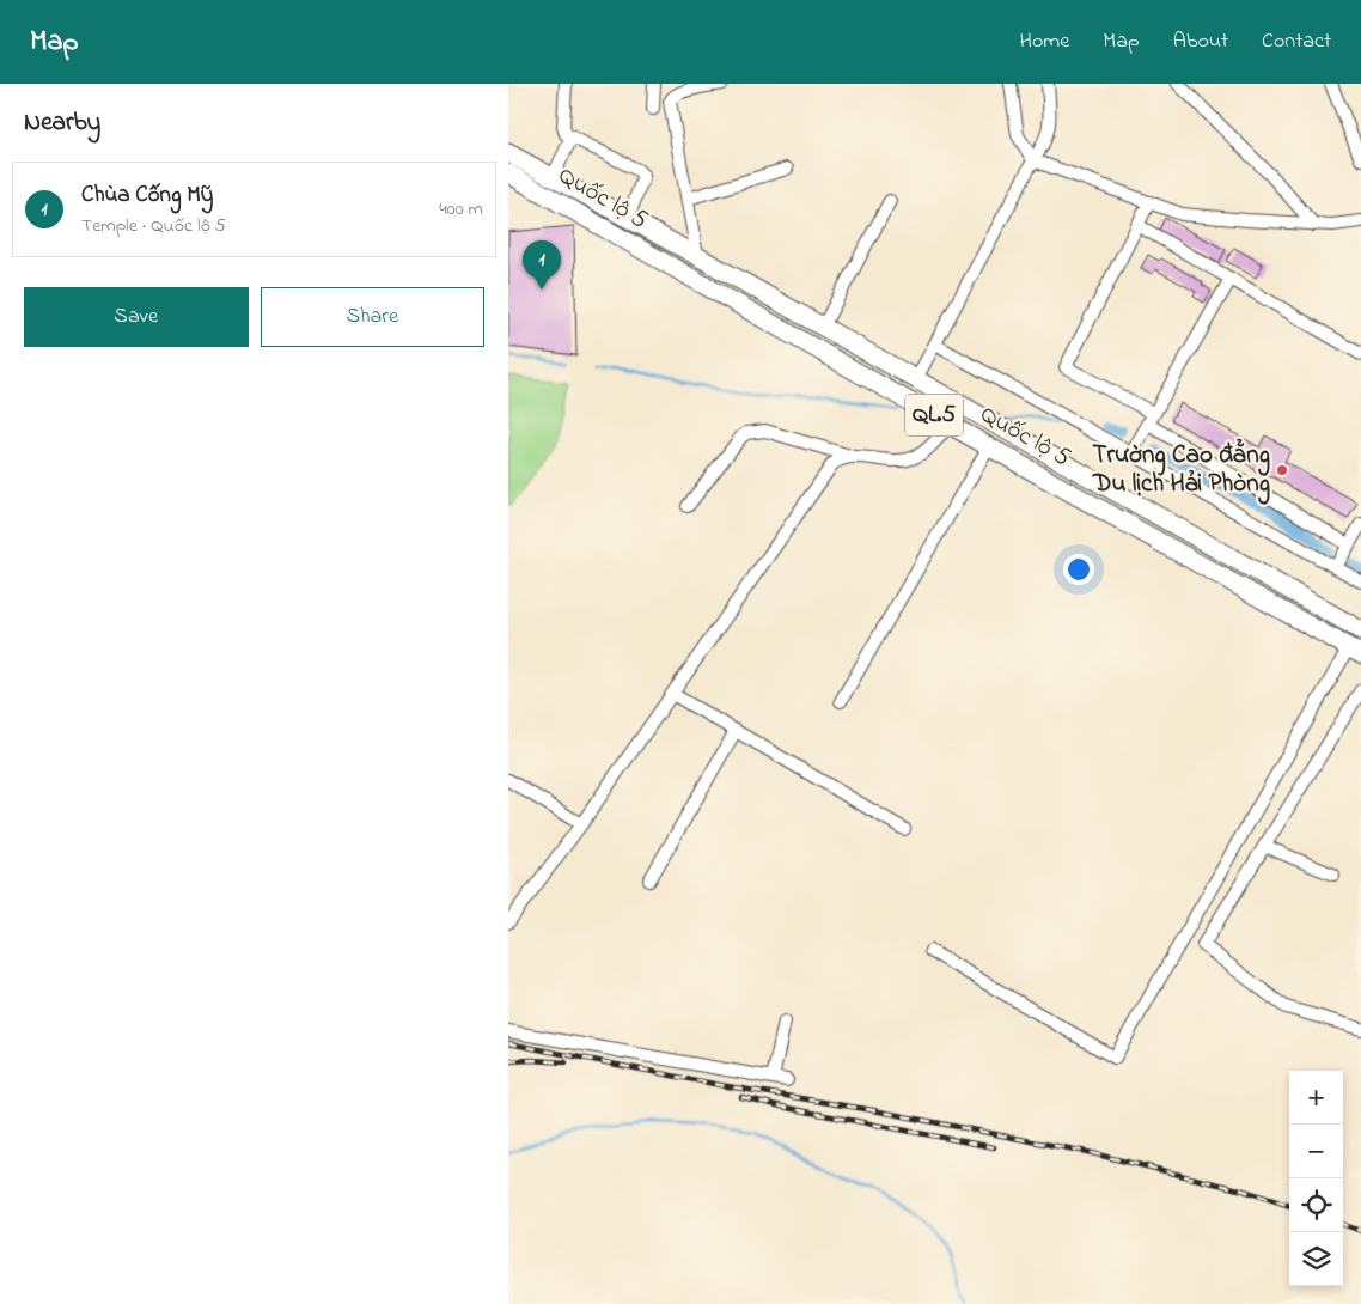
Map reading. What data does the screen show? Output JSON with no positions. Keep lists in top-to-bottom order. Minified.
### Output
{"streets":{"highway":["Quốc lộ 5","QL.5"]},"places":["Trường Cao đẳng Du lịch Hải Phòng"],"page":{"header":"Map","nav":["Home","Map","About","Contact"],"heading":"Nearby","list":[{"mark":"1","name":"Chùa Cống Mỹ","note":"Temple · Quốc lộ 5","value":"400 m"}],"pins":"1","buttons":["Save","Share"],"map_buttons":["+","−"]}}
